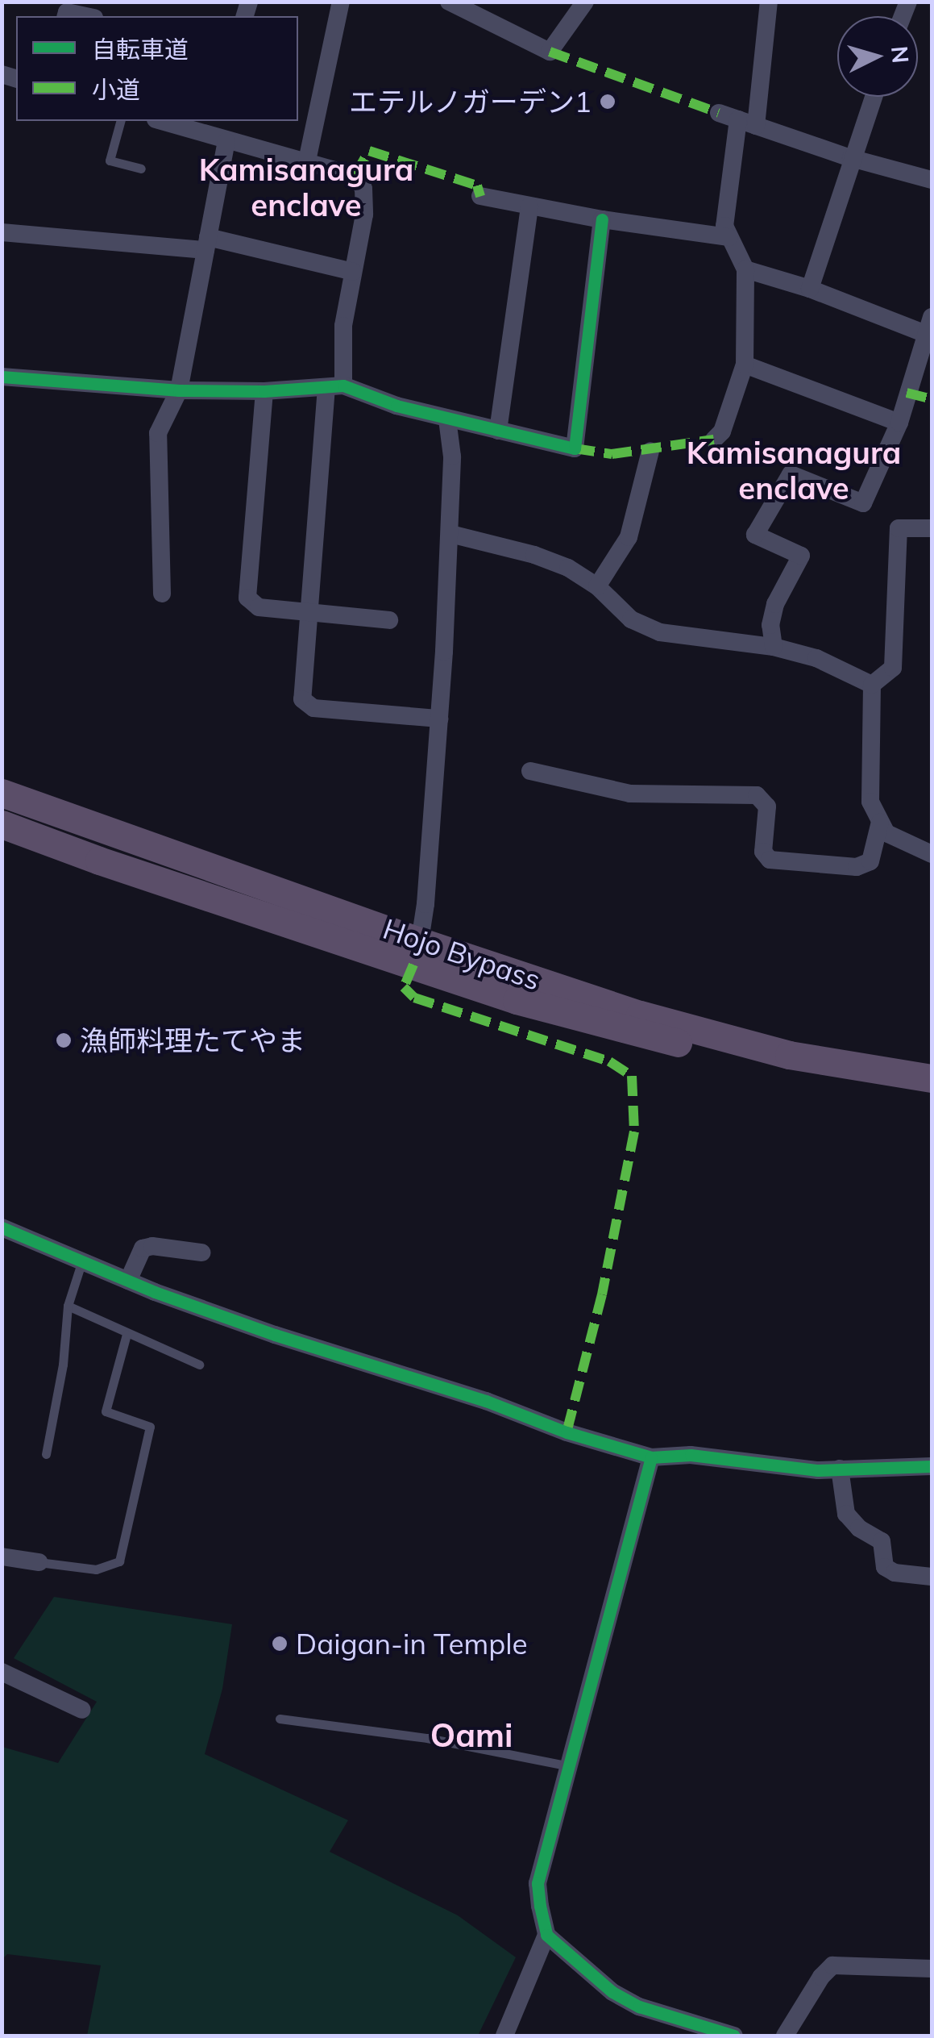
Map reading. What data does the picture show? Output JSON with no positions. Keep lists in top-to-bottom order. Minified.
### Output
{"streets":{"highway":["Hojo Bypass"]},"districts":["Kamisanagura enclave","Kamisanagura enclave","Oami"],"places":["エテルノガーデン1","漁師料理たてやま","Daigan-in Temple"],"legend":["自転車道","小道"],"north":"right"}
